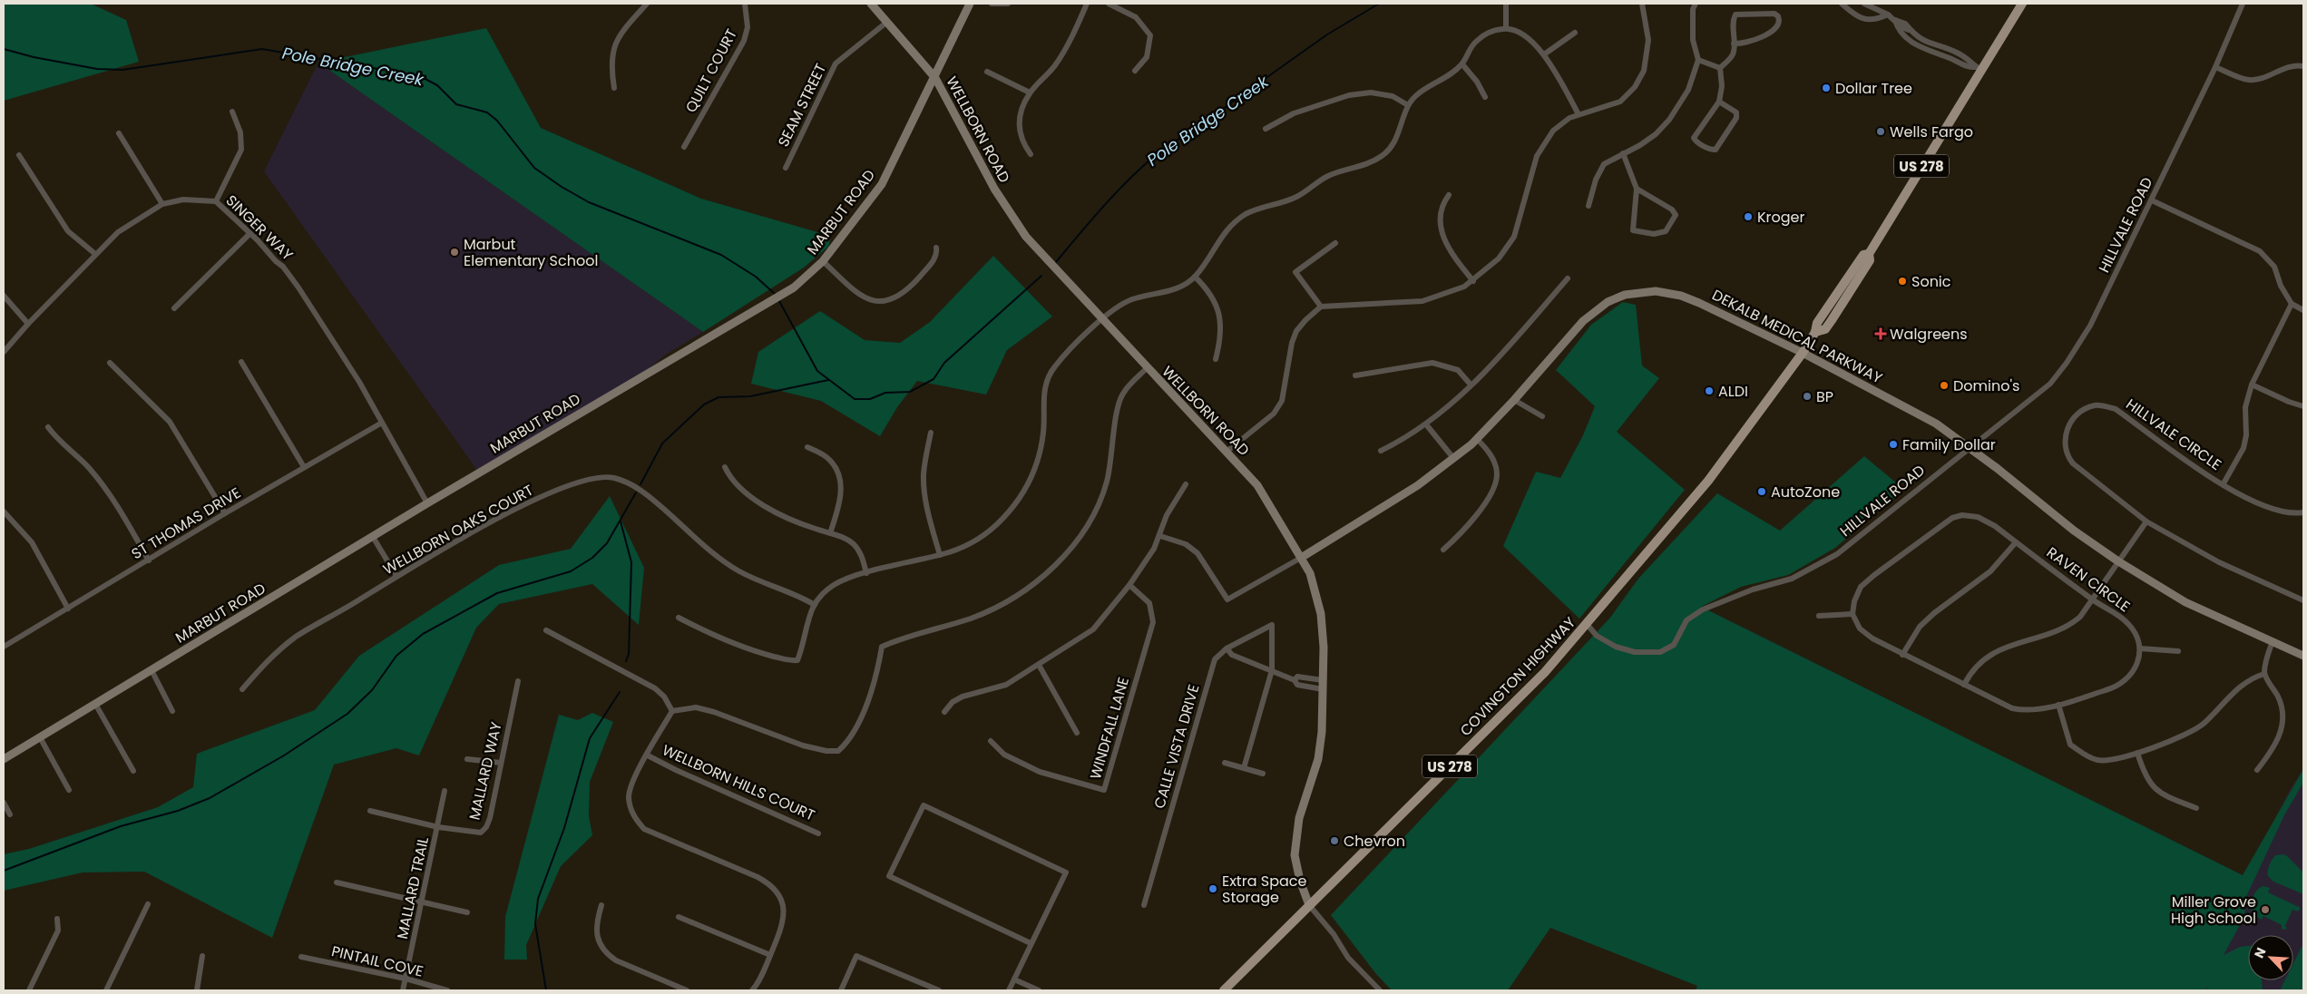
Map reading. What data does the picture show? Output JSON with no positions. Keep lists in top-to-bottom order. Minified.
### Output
{"streets":{"main road":["US 278","COVINGTON HIGHWAY"],"street":["QUILT COURT","SEAM STREET","WELLBORN ROAD","MARBUT ROAD","HILLVALE ROAD","SINGER WAY","DEKALB MEDICAL PARKWAY","HILLVALE CIRCLE","ST THOMAS DRIVE","WELLBORN OAKS COURT","RAVEN CIRCLE","WINDFALL LANE","CALLE VISTA DRIVE","MALLARD WAY","WELLBORN HILLS COURT","MALLARD TRAIL","PINTAIL COVE"]},"crossings":[["SEAM STREET","WELLBORN ROAD"],["WELLBORN ROAD","MARBUT ROAD"],["WELLBORN ROAD","DEKALB MEDICAL PARKWAY"],["WELLBORN ROAD","COVINGTON HIGHWAY"],["MARBUT ROAD","SINGER WAY"],["HILLVALE ROAD","DEKALB MEDICAL PARKWAY"],["HILLVALE ROAD","COVINGTON HIGHWAY"],["SINGER WAY","ST THOMAS DRIVE"],["DEKALB MEDICAL PARKWAY","COVINGTON HIGHWAY"],["MALLARD WAY","MALLARD TRAIL"],["MALLARD TRAIL","PINTAIL COVE"]],"water":["Pole Bridge Creek"],"places":{"other":["Dollar Tree","Wells Fargo","Kroger","Marbut Elementary School","Sonic","Domino's","ALDI","BP","Family Dollar","AutoZone","Chevron","Extra Space Storage","Miller Grove High School"],"health":["Walgreens"]},"north":"top left"}
